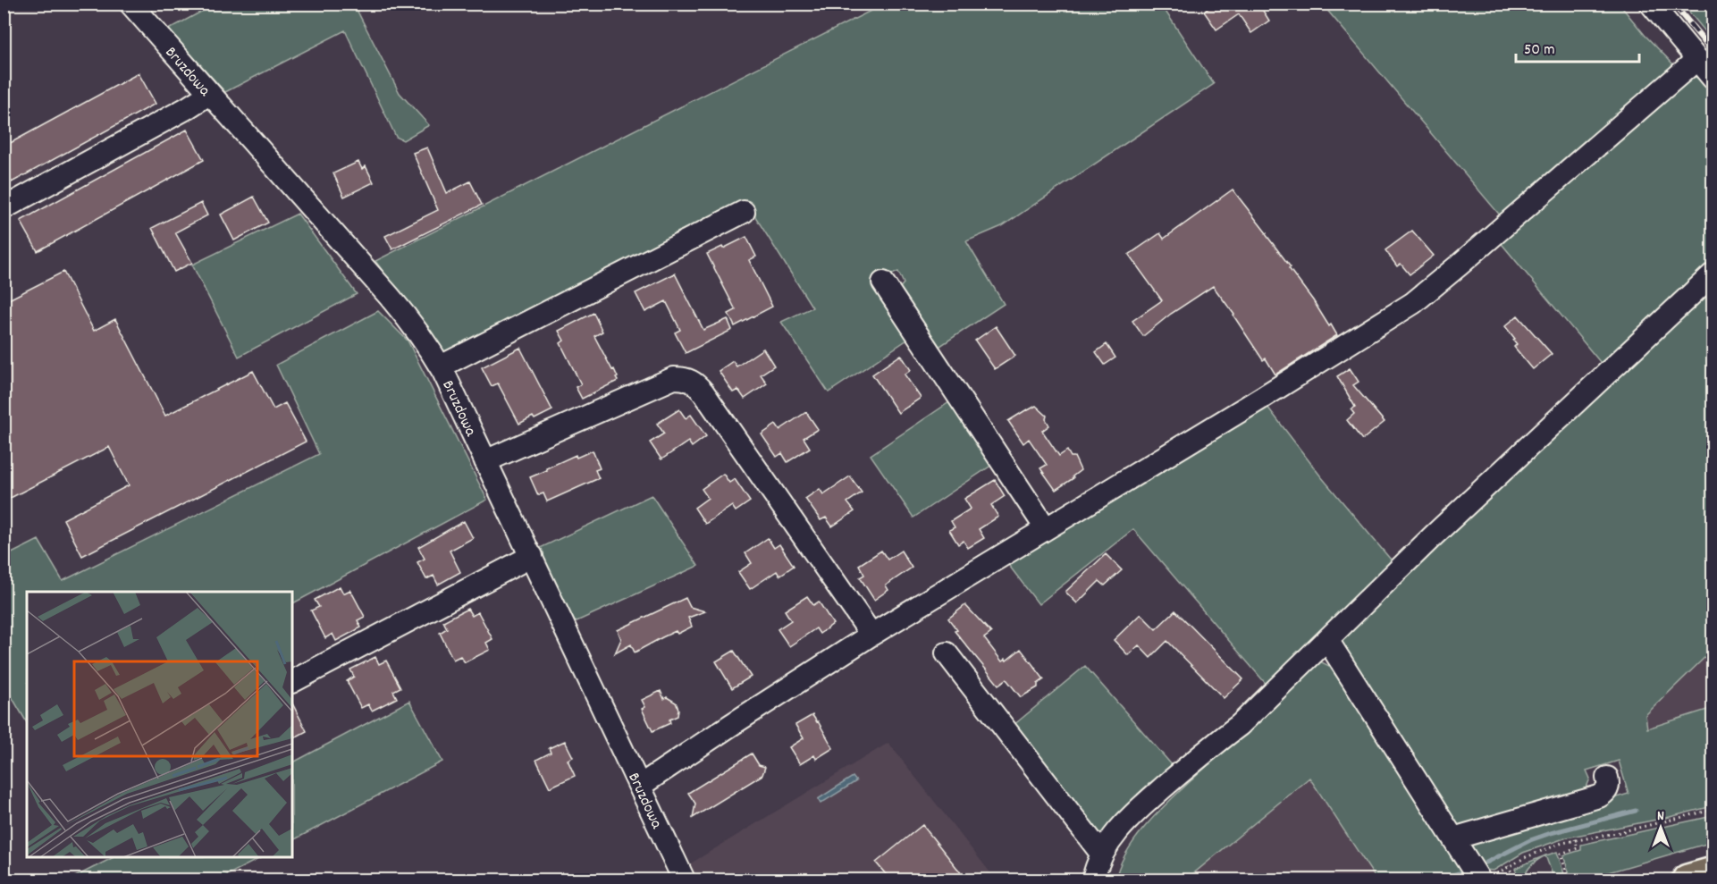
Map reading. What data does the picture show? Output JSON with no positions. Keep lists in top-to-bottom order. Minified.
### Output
{"streets":{"street":["Bruzdowa"]},"scale_bar":"50 m","north":"top"}
